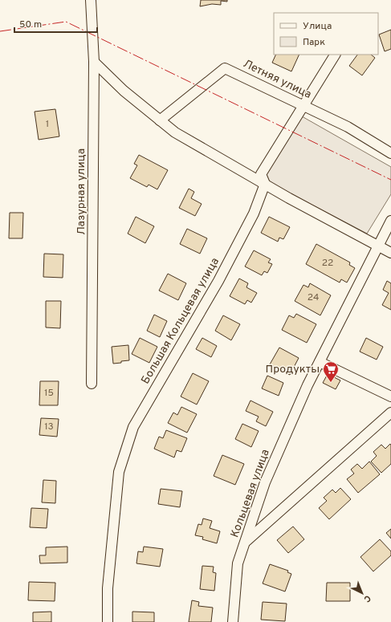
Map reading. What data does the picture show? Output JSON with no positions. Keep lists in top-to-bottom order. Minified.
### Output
{"streets":{"street":["Летняя улица","Лазурная улица","Большая Кольцевая улица","Кольцевая улица"]},"crossings":[["Летняя улица","Большая Кольцевая улица"]],"places":{"supermarket":["Продукты"]},"house_numbers":["1","22","24","15","13"],"legend":["Улица","Парк"],"scale_bar":"50 m","north":"bottom right"}
